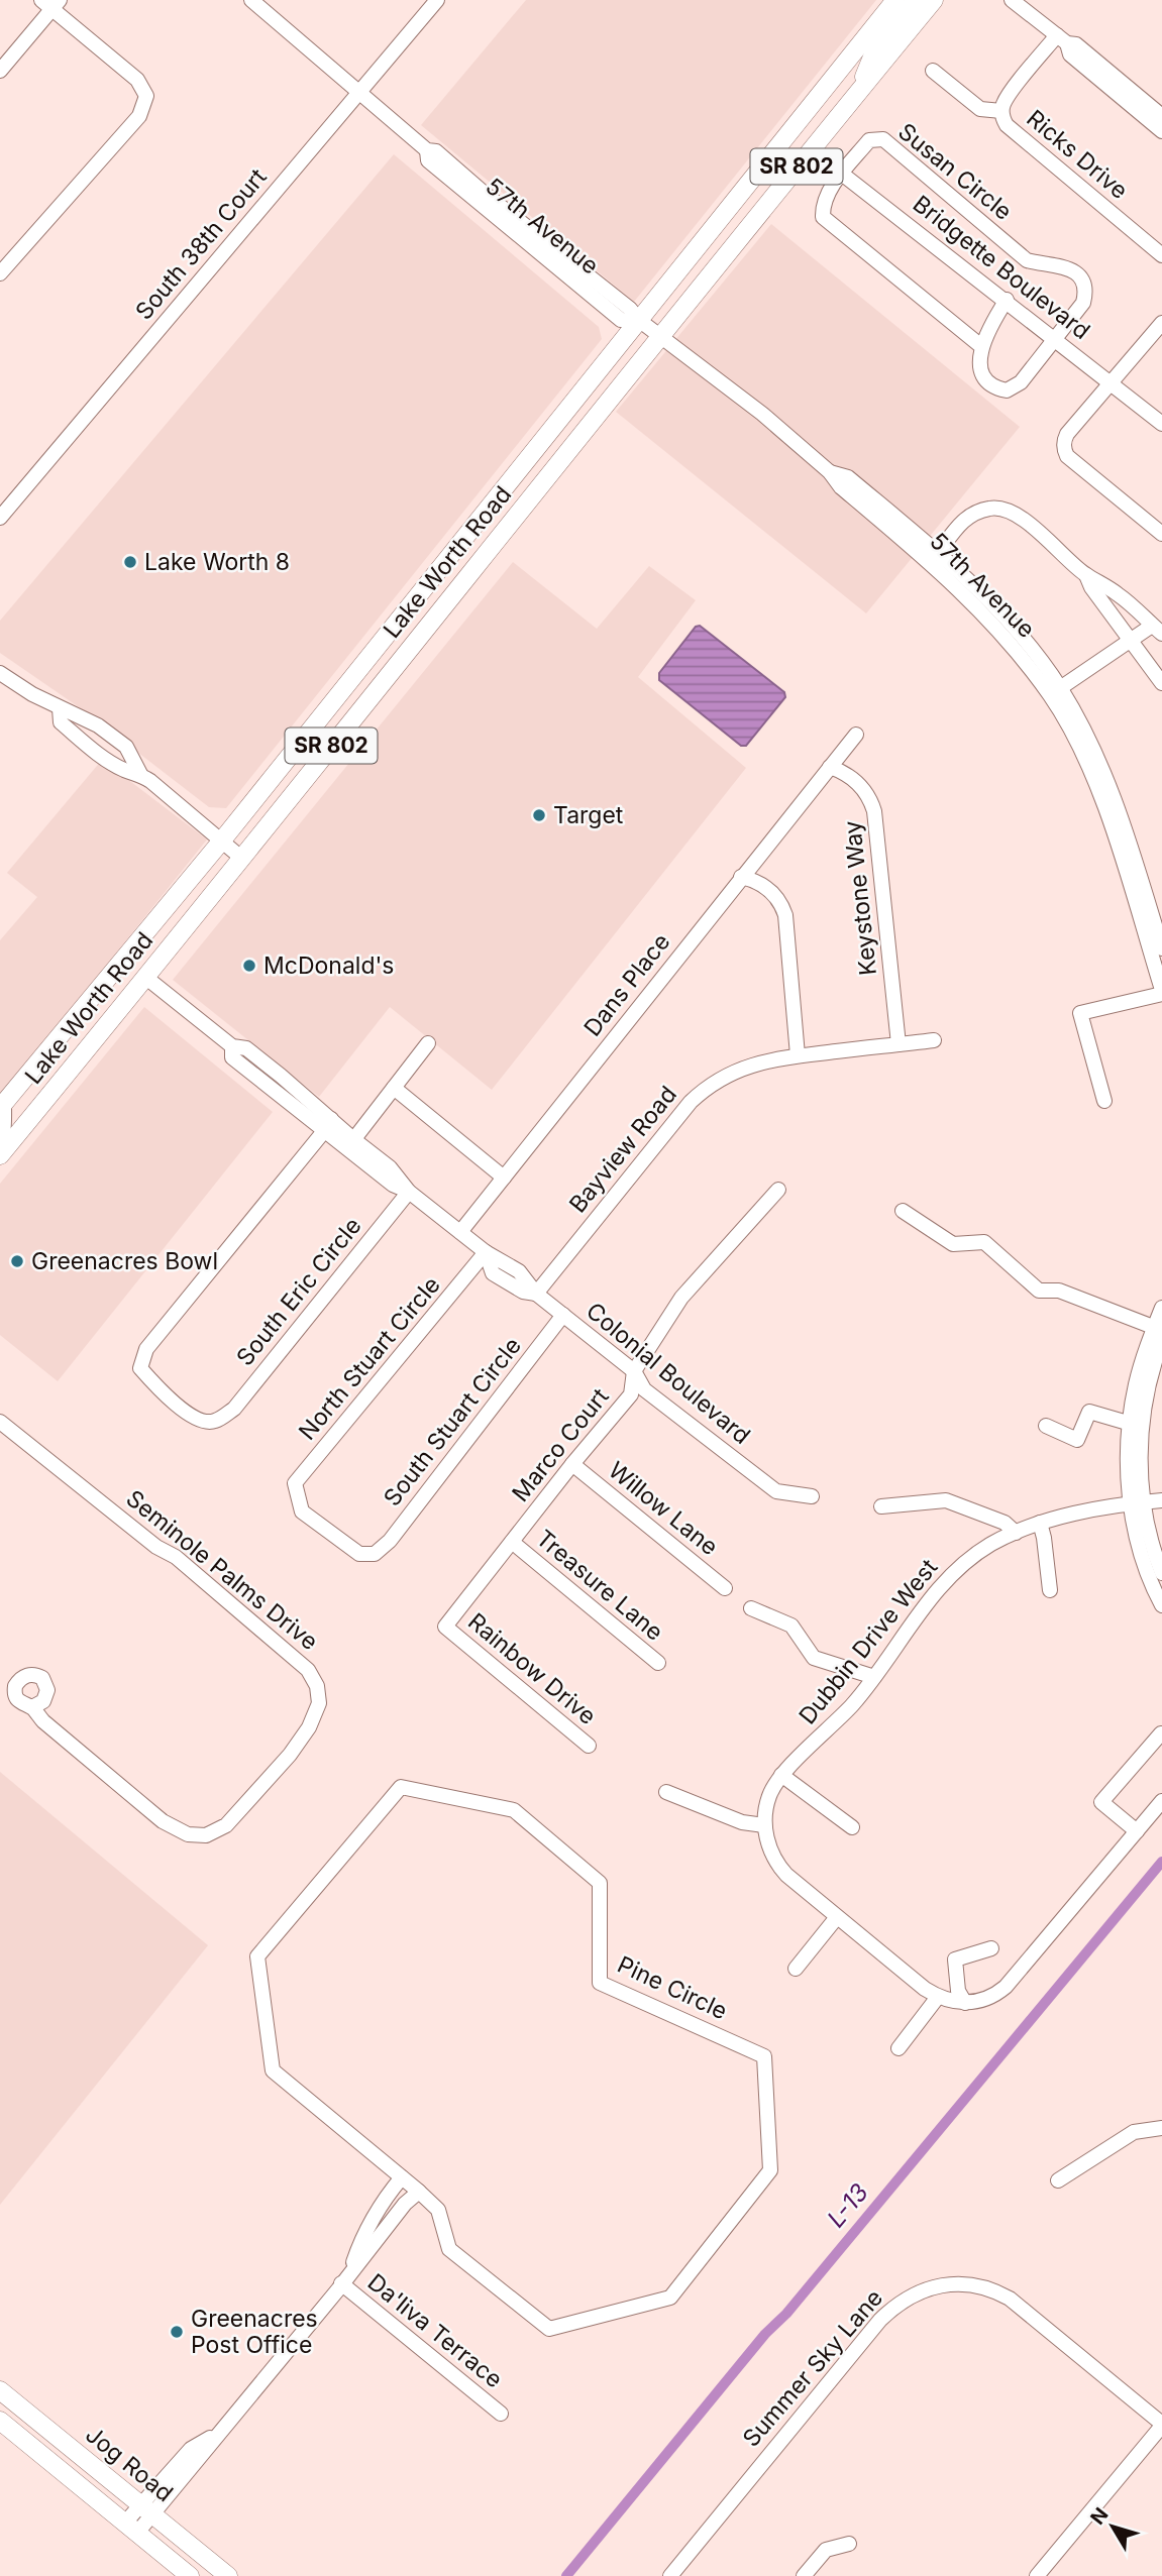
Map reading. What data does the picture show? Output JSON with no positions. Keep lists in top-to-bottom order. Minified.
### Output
{"streets":{"main road":["SR 802","Lake Worth Road","Jog Road"],"street":["Ricks Drive","Susan Circle","57th Avenue","South 38th Court","Bridgette Boulevard","Keystone Way","Dans Place","Bayview Road","South Eric Circle","North Stuart Circle","Colonial Boulevard","South Stuart Circle","Marco Court","Willow Lane","Seminole Palms Drive","Treasure Lane","Dubbin Drive West","Rainbow Drive","Pine Circle","Da'liva Terrace","Summer Sky Lane"]},"crossings":[["Susan Circle","Bridgette Boulevard"],["57th Avenue","South 38th Court"],["57th Avenue","Lake Worth Road"],["Bridgette Boulevard","Lake Worth Road"],["Keystone Way","Dans Place"],["Keystone Way","Bayview Road"],["Dans Place","Colonial Boulevard"],["Bayview Road","Colonial Boulevard"],["South Eric Circle","Colonial Boulevard"],["North Stuart Circle","Colonial Boulevard"],["North Stuart Circle","South Stuart Circle"],["Colonial Boulevard","South Stuart Circle"],["Colonial Boulevard","Marco Court"],["Marco Court","Willow Lane"],["Marco Court","Treasure Lane"],["Marco Court","Rainbow Drive"]],"water":["L-13"],"places":["Lake Worth 8","Target","McDonald's","Greenacres Bowl","Greenacres Post Office"],"north":"top left"}
